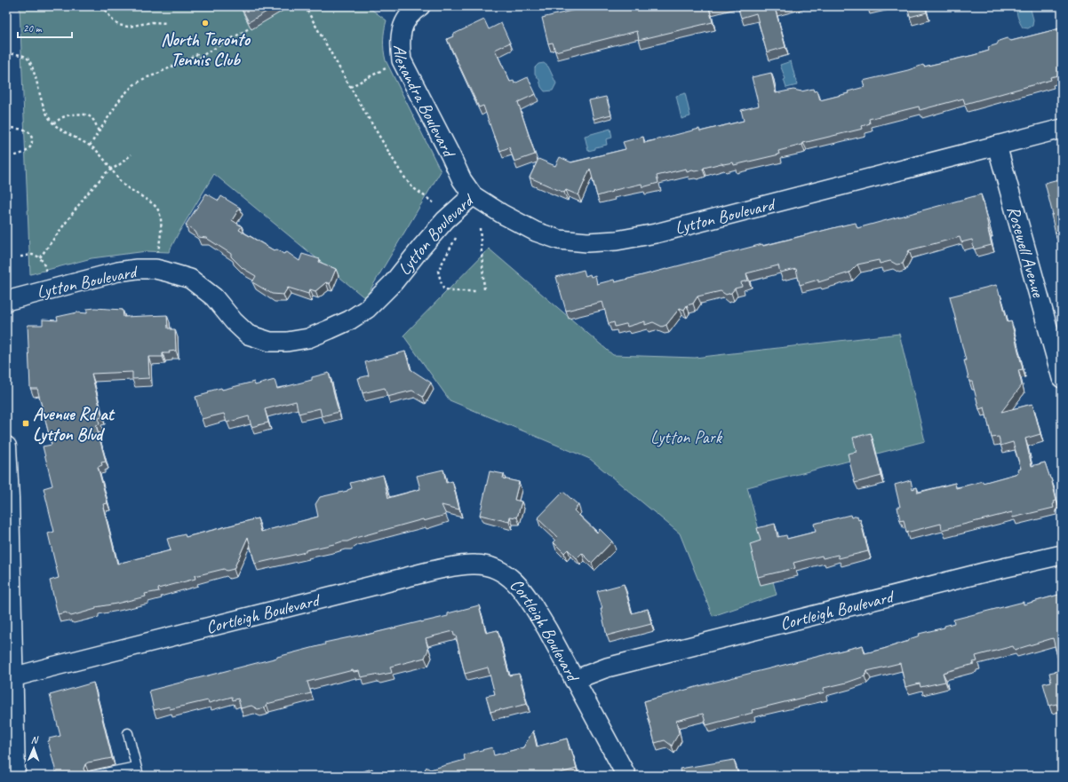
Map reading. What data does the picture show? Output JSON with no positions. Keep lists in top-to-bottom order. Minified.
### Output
{"streets":{"street":["Alexandra Boulevard","Lytton Boulevard","Rosewell Avenue","Cortleigh Boulevard"]},"crossings":[["Alexandra Boulevard","Lytton Boulevard"],["Lytton Boulevard","Rosewell Avenue"]],"parks":["Lytton Park"],"places":{"other":["North Toronto Tennis Club"],"transit":["Avenue Rd at Lytton Blvd"]},"scale_bar":"20 m","north":"top"}
